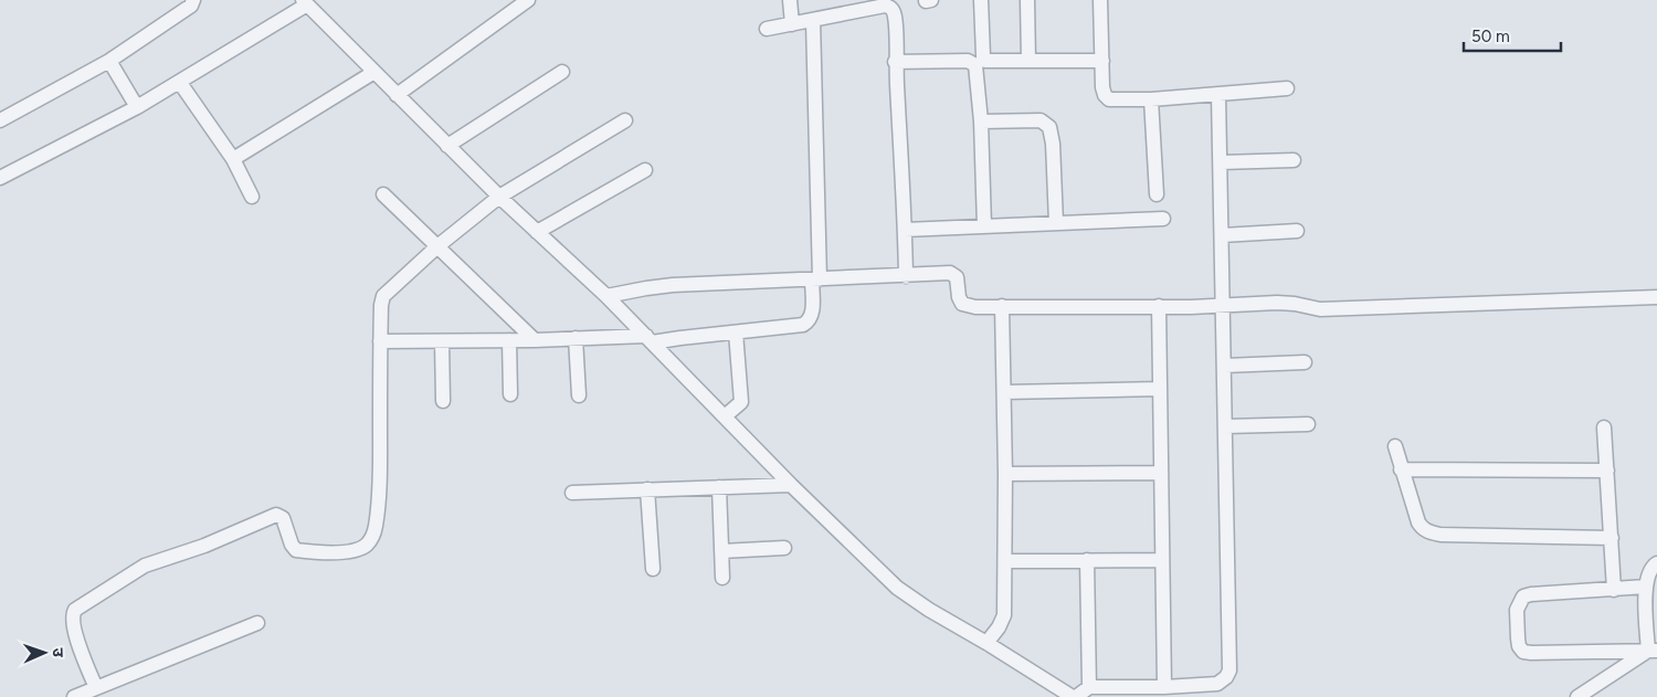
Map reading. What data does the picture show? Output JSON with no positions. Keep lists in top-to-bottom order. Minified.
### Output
{"scale_bar":"50 m","north":"right"}
